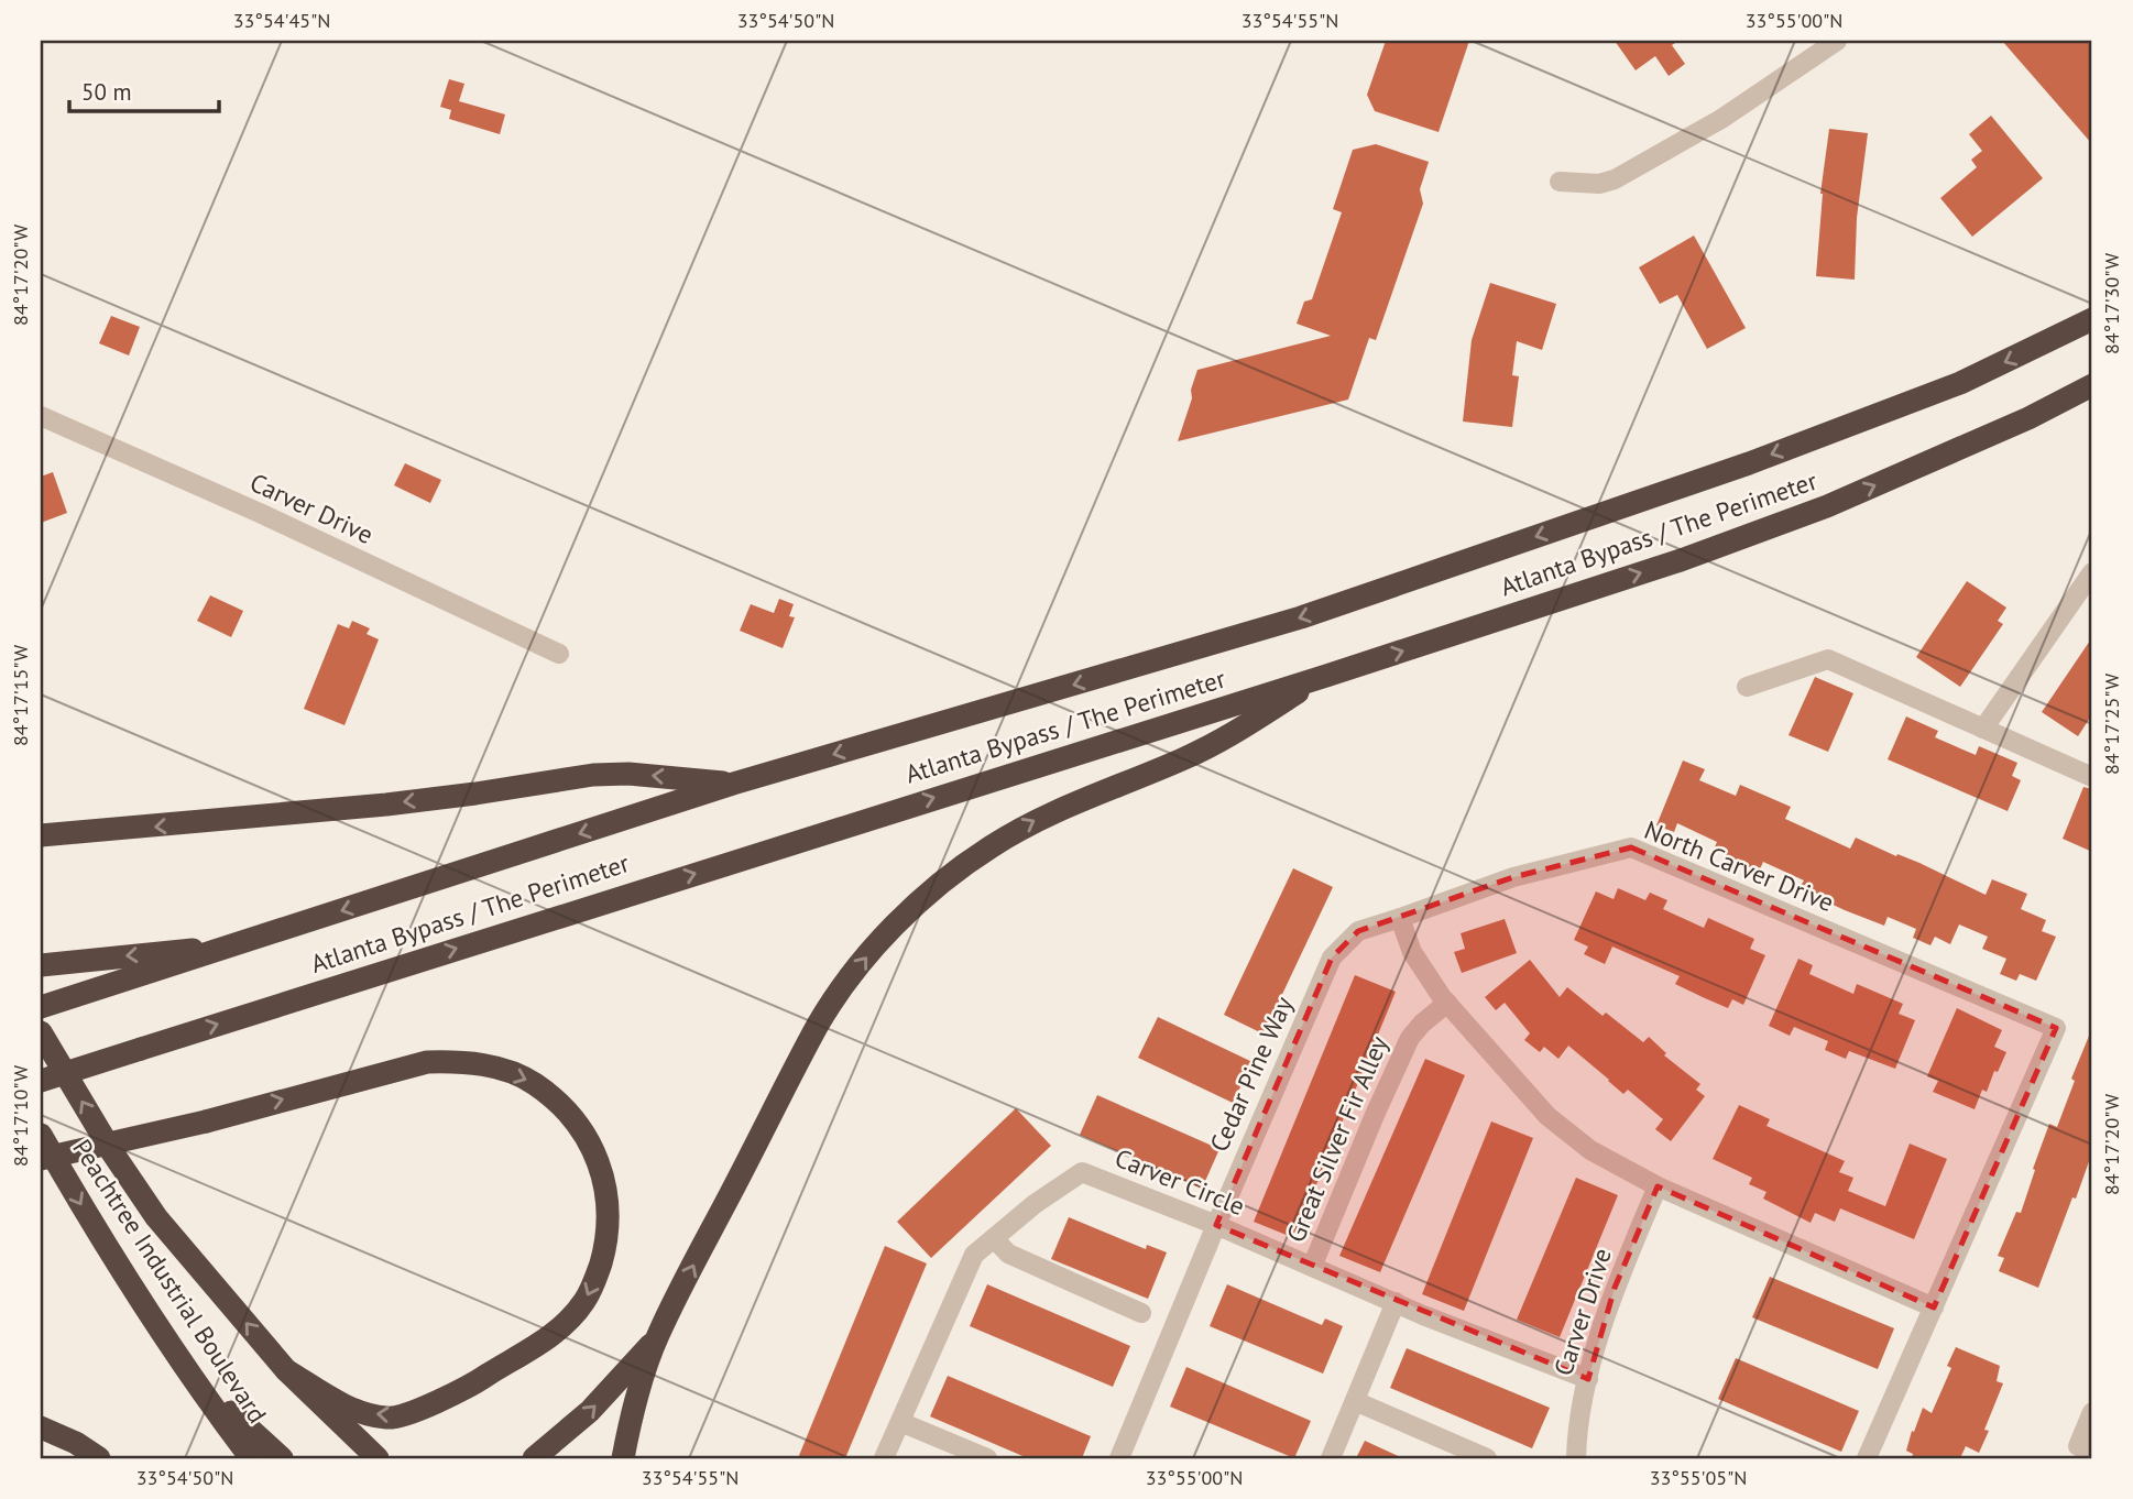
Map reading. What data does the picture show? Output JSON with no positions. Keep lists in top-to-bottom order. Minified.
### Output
{"streets":{"highway":["Atlanta Bypass / The Perimeter","Peachtree Industrial Boulevard"],"street":["Carver Drive","North Carver Drive","Cedar Pine Way","Great Silver Fir Alley","Carver Circle"]},"crossings":[["Carver Drive","Carver Circle"],["North Carver Drive","Cedar Pine Way"],["Cedar Pine Way","Carver Circle"],["Great Silver Fir Alley","Carver Circle"]],"scale_bar":"50 m","coordinates":["33°54'45\"N","33°54'50\"N","33°54'55\"N","33°55'00\"N","84°17'20\"W","84°17'30\"W","84°17'15\"W","84°17'25\"W","84°17'10\"W","33°55'05\"N"]}
